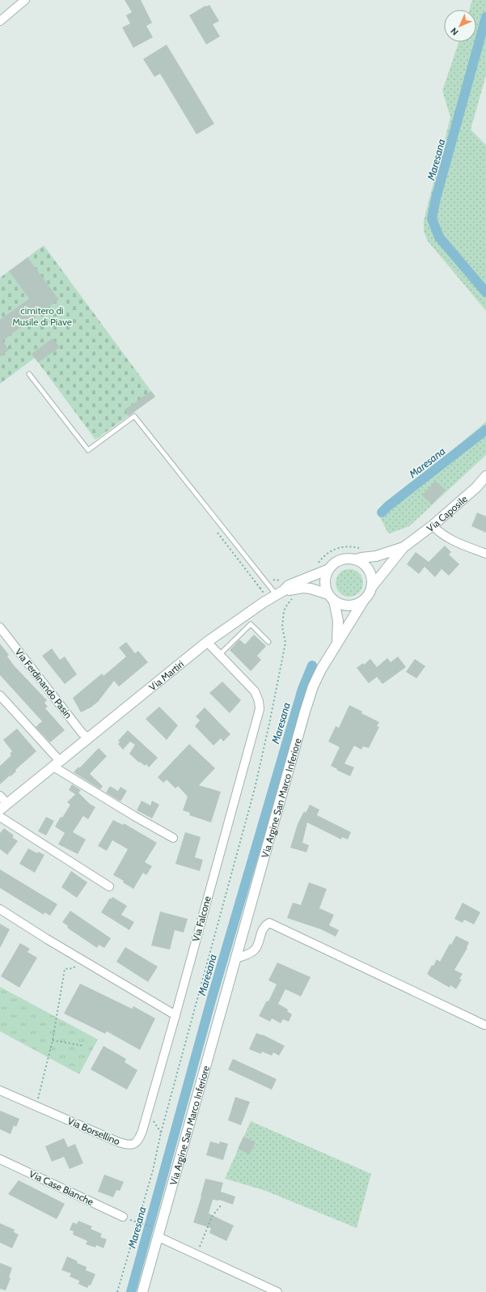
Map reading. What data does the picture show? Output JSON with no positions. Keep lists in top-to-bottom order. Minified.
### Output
{"streets":{"street":["Via Caposile","Via Martiri","Via Ferdinando Pasin","Via Argine San Marco Inferiore","Via Falcone","Via Borsellino","Via Case Bianche"]},"crossings":[["Via Caposile","Via Martiri"],["Via Caposile","Via Argine San Marco Inferiore"],["Via Martiri","Via Ferdinando Pasin"],["Via Martiri","Via Argine San Marco Inferiore"],["Via Martiri","Via Falcone"],["Via Falcone","Via Borsellino"]],"water":["Maresana"],"parks":["cimitero di Musile di Piave"],"north":"bottom left"}
